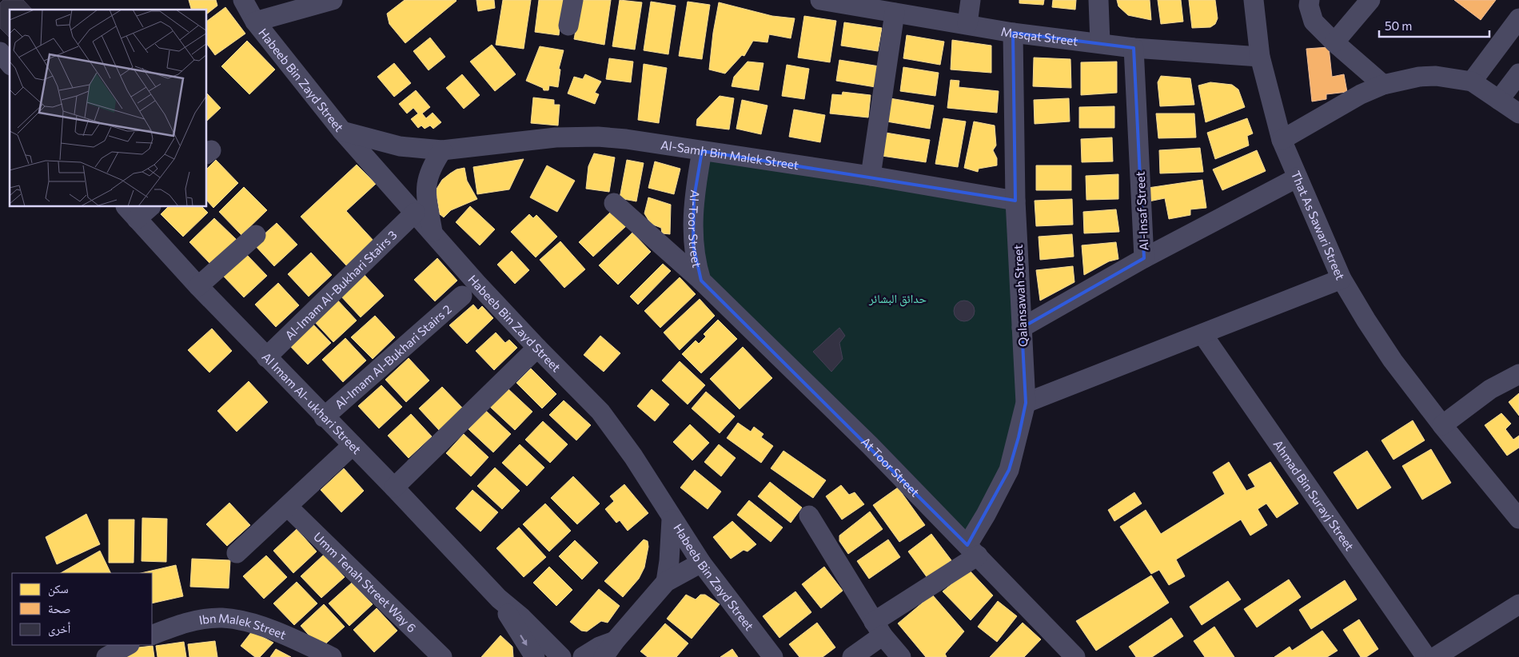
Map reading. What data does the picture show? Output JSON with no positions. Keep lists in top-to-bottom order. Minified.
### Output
{"streets":{"street":["Masqat Street","Habeeb Bin Zayd Street","Al-Samh Bin Malek Street","Al-Insaf Street","That As Sawari Street","Al-Toor Street","Al-Imam Al-Bukhari Stairs 3","Qalansawah Street","Al-Imam Al-Bukhari Stairs 2","Al Imam Al- ukhari Street","At Toor Street","Ahmad Bin Surayj Street","Umm Tenah Street Way 6","Ibn Malek Street"]},"crossings":[["Masqat Street","Al-Insaf Street"],["Masqat Street","That As Sawari Street"],["Masqat Street","Qalansawah Street"],["Habeeb Bin Zayd Street","Al-Samh Bin Malek Street"],["Habeeb Bin Zayd Street","Al-Imam Al-Bukhari Stairs 3"],["Al-Samh Bin Malek Street","Al-Toor Street"],["Al-Samh Bin Malek Street","Qalansawah Street"],["Al-Insaf Street","Qalansawah Street"],["Al-Toor Street","At Toor Street"],["Al-Imam Al-Bukhari Stairs 3","Al Imam Al- ukhari Street"],["Qalansawah Street","At Toor Street"],["Al-Imam Al-Bukhari Stairs 2","Al Imam Al- ukhari Street"]],"parks":["حدائق البشائر"],"legend":["سكن","صحة","أخرى"],"scale_bar":"50 m"}
